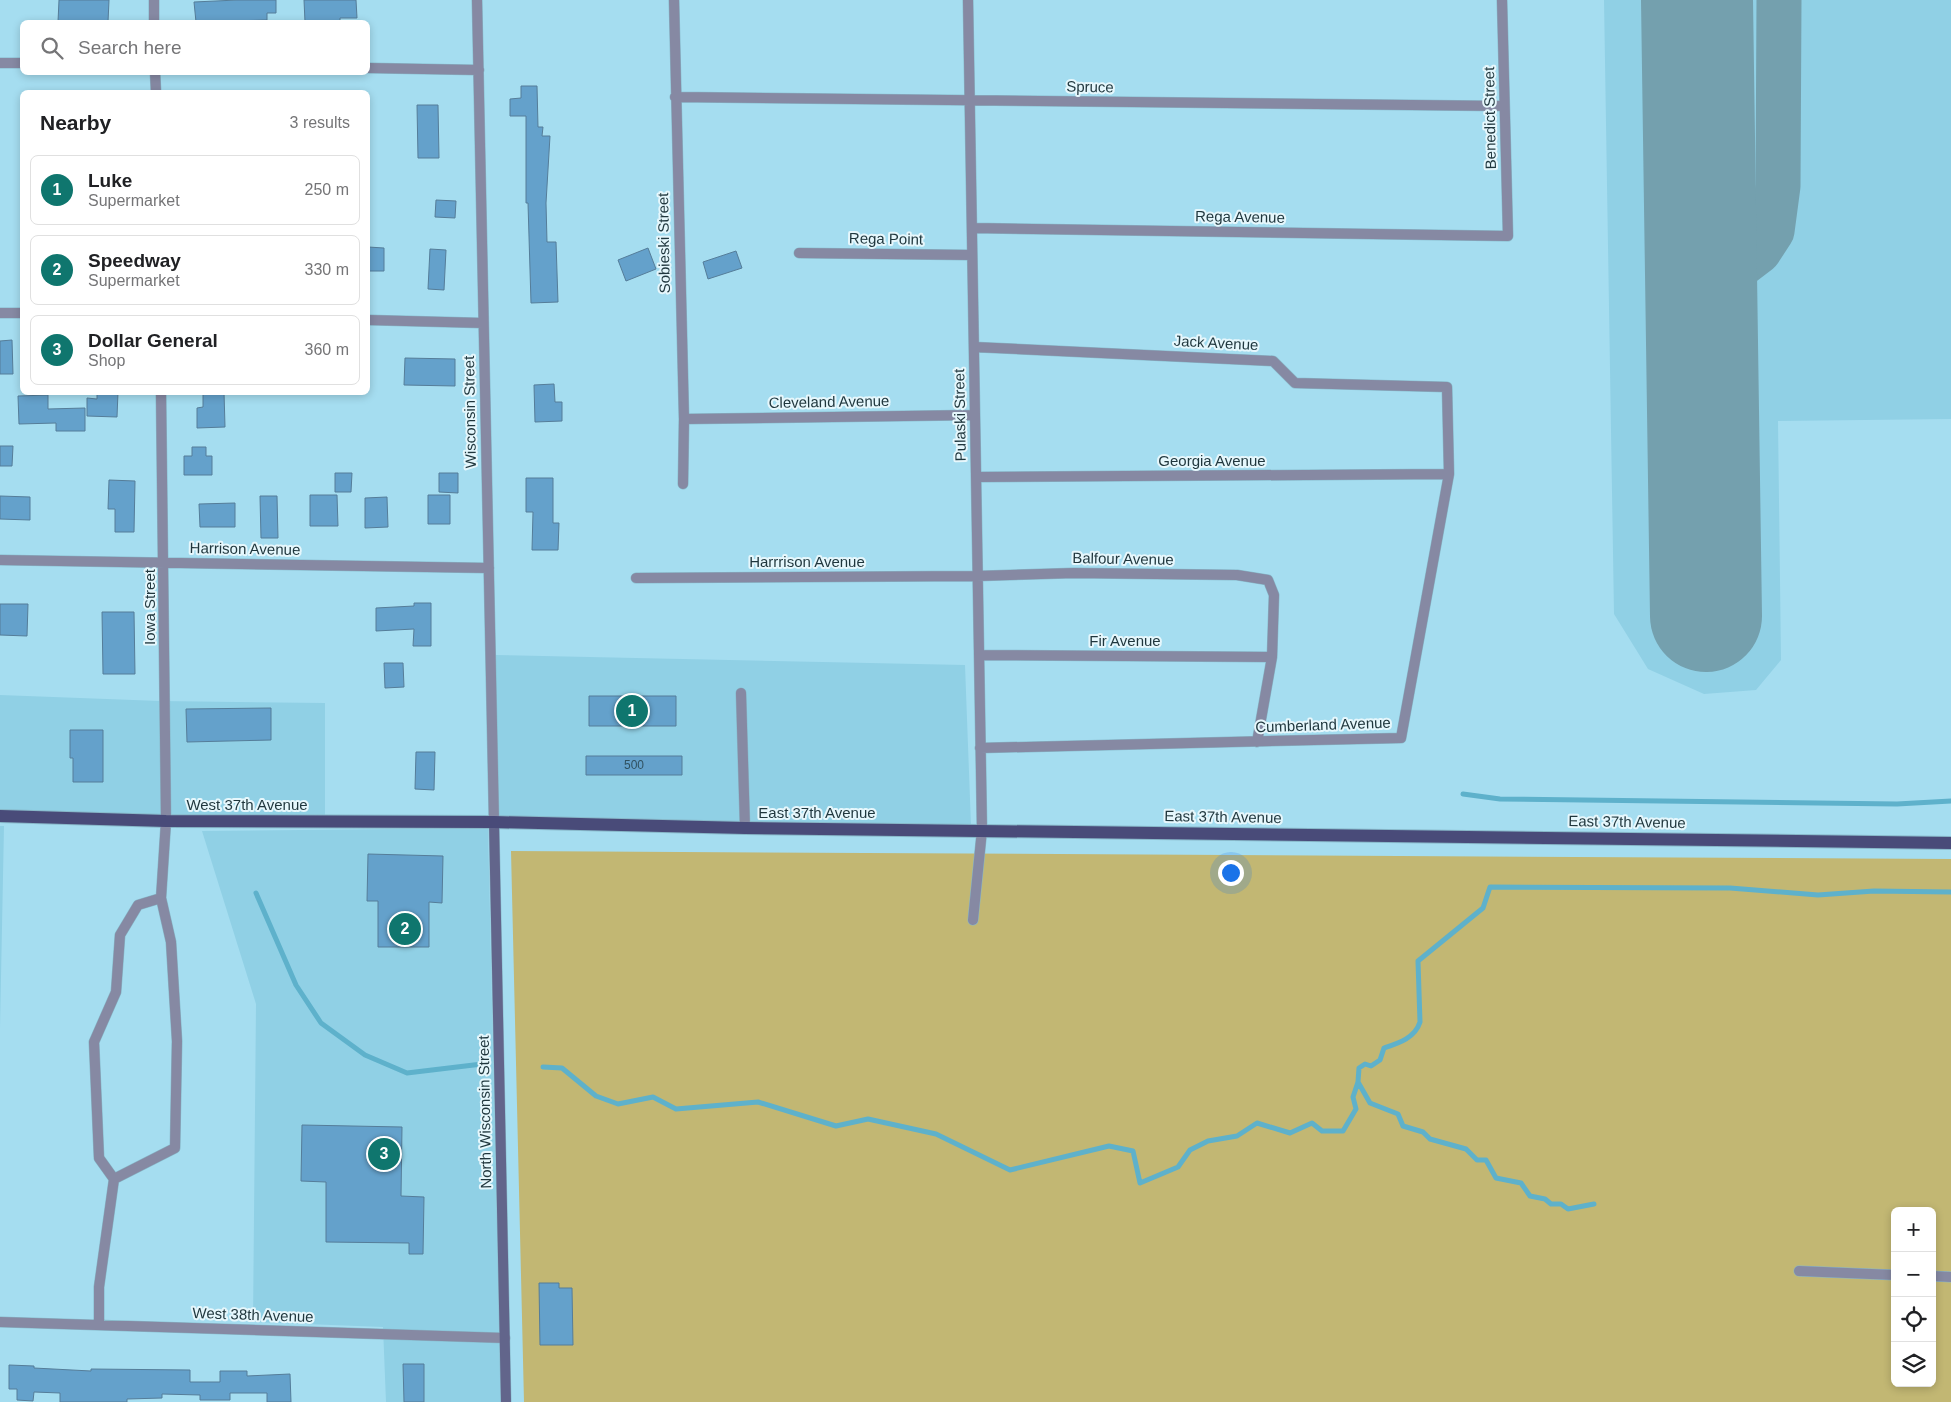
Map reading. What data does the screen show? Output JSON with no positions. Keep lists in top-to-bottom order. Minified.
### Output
{"streets":{"main road":["West 37th Avenue","East 37th Avenue"],"street":["Spruce","Benedict Street","Rega Avenue","Rega Point","Sobieski Street","Jack Avenue","Cleveland Avenue","Wisconsin Street","Pulaski Street","Georgia Avenue","Harrison Avenue","Balfour Avenue","Harrrison Avenue","Iowa Street","Fir Avenue","Cumberland Avenue","North Wisconsin Street","West 38th Avenue"]},"crossings":[["Spruce","Benedict Street"],["Spruce","Sobieski Street"],["Spruce","Pulaski Street"],["Benedict Street","Rega Avenue"],["Rega Avenue","Pulaski Street"],["Rega Point","Pulaski Street"],["Sobieski Street","Cleveland Avenue"],["Jack Avenue","Pulaski Street"],["Jack Avenue","Cumberland Avenue"],["Cleveland Avenue","Pulaski Street"],["Wisconsin Street","Harrison Avenue"],["Wisconsin Street","West 37th Avenue"],["Wisconsin Street","East 37th Avenue"],["Wisconsin Street","North Wisconsin Street"],["Pulaski Street","Georgia Avenue"],["Pulaski Street","Balfour Avenue"],["Pulaski Street","Harrrison Avenue"],["Pulaski Street","Fir Avenue"],["Pulaski Street","Cumberland Avenue"],["Pulaski Street","East 37th Avenue"],["Georgia Avenue","Cumberland Avenue"],["Harrison Avenue","Iowa Street"],["Balfour Avenue","Harrrison Avenue"],["Balfour Avenue","Fir Avenue"],["Iowa Street","West 37th Avenue"],["West 37th Avenue","East 37th Avenue"],["West 37th Avenue","North Wisconsin Street"],["East 37th Avenue","North Wisconsin Street"],["North Wisconsin Street","West 38th Avenue"]],"house_numbers":["500"],"page":{"search":"Search here","heading":["Nearby","3 results"],"list":[{"mark":"1","name":"Luke","note":"Supermarket","value":"250 m"},{"mark":"2","name":"Speedway","note":"Supermarket","value":"330 m"},{"mark":"3","name":"Dollar General","note":"Shop","value":"360 m"}],"pins":["1","2","3"],"map_buttons":["+","−"]}}
